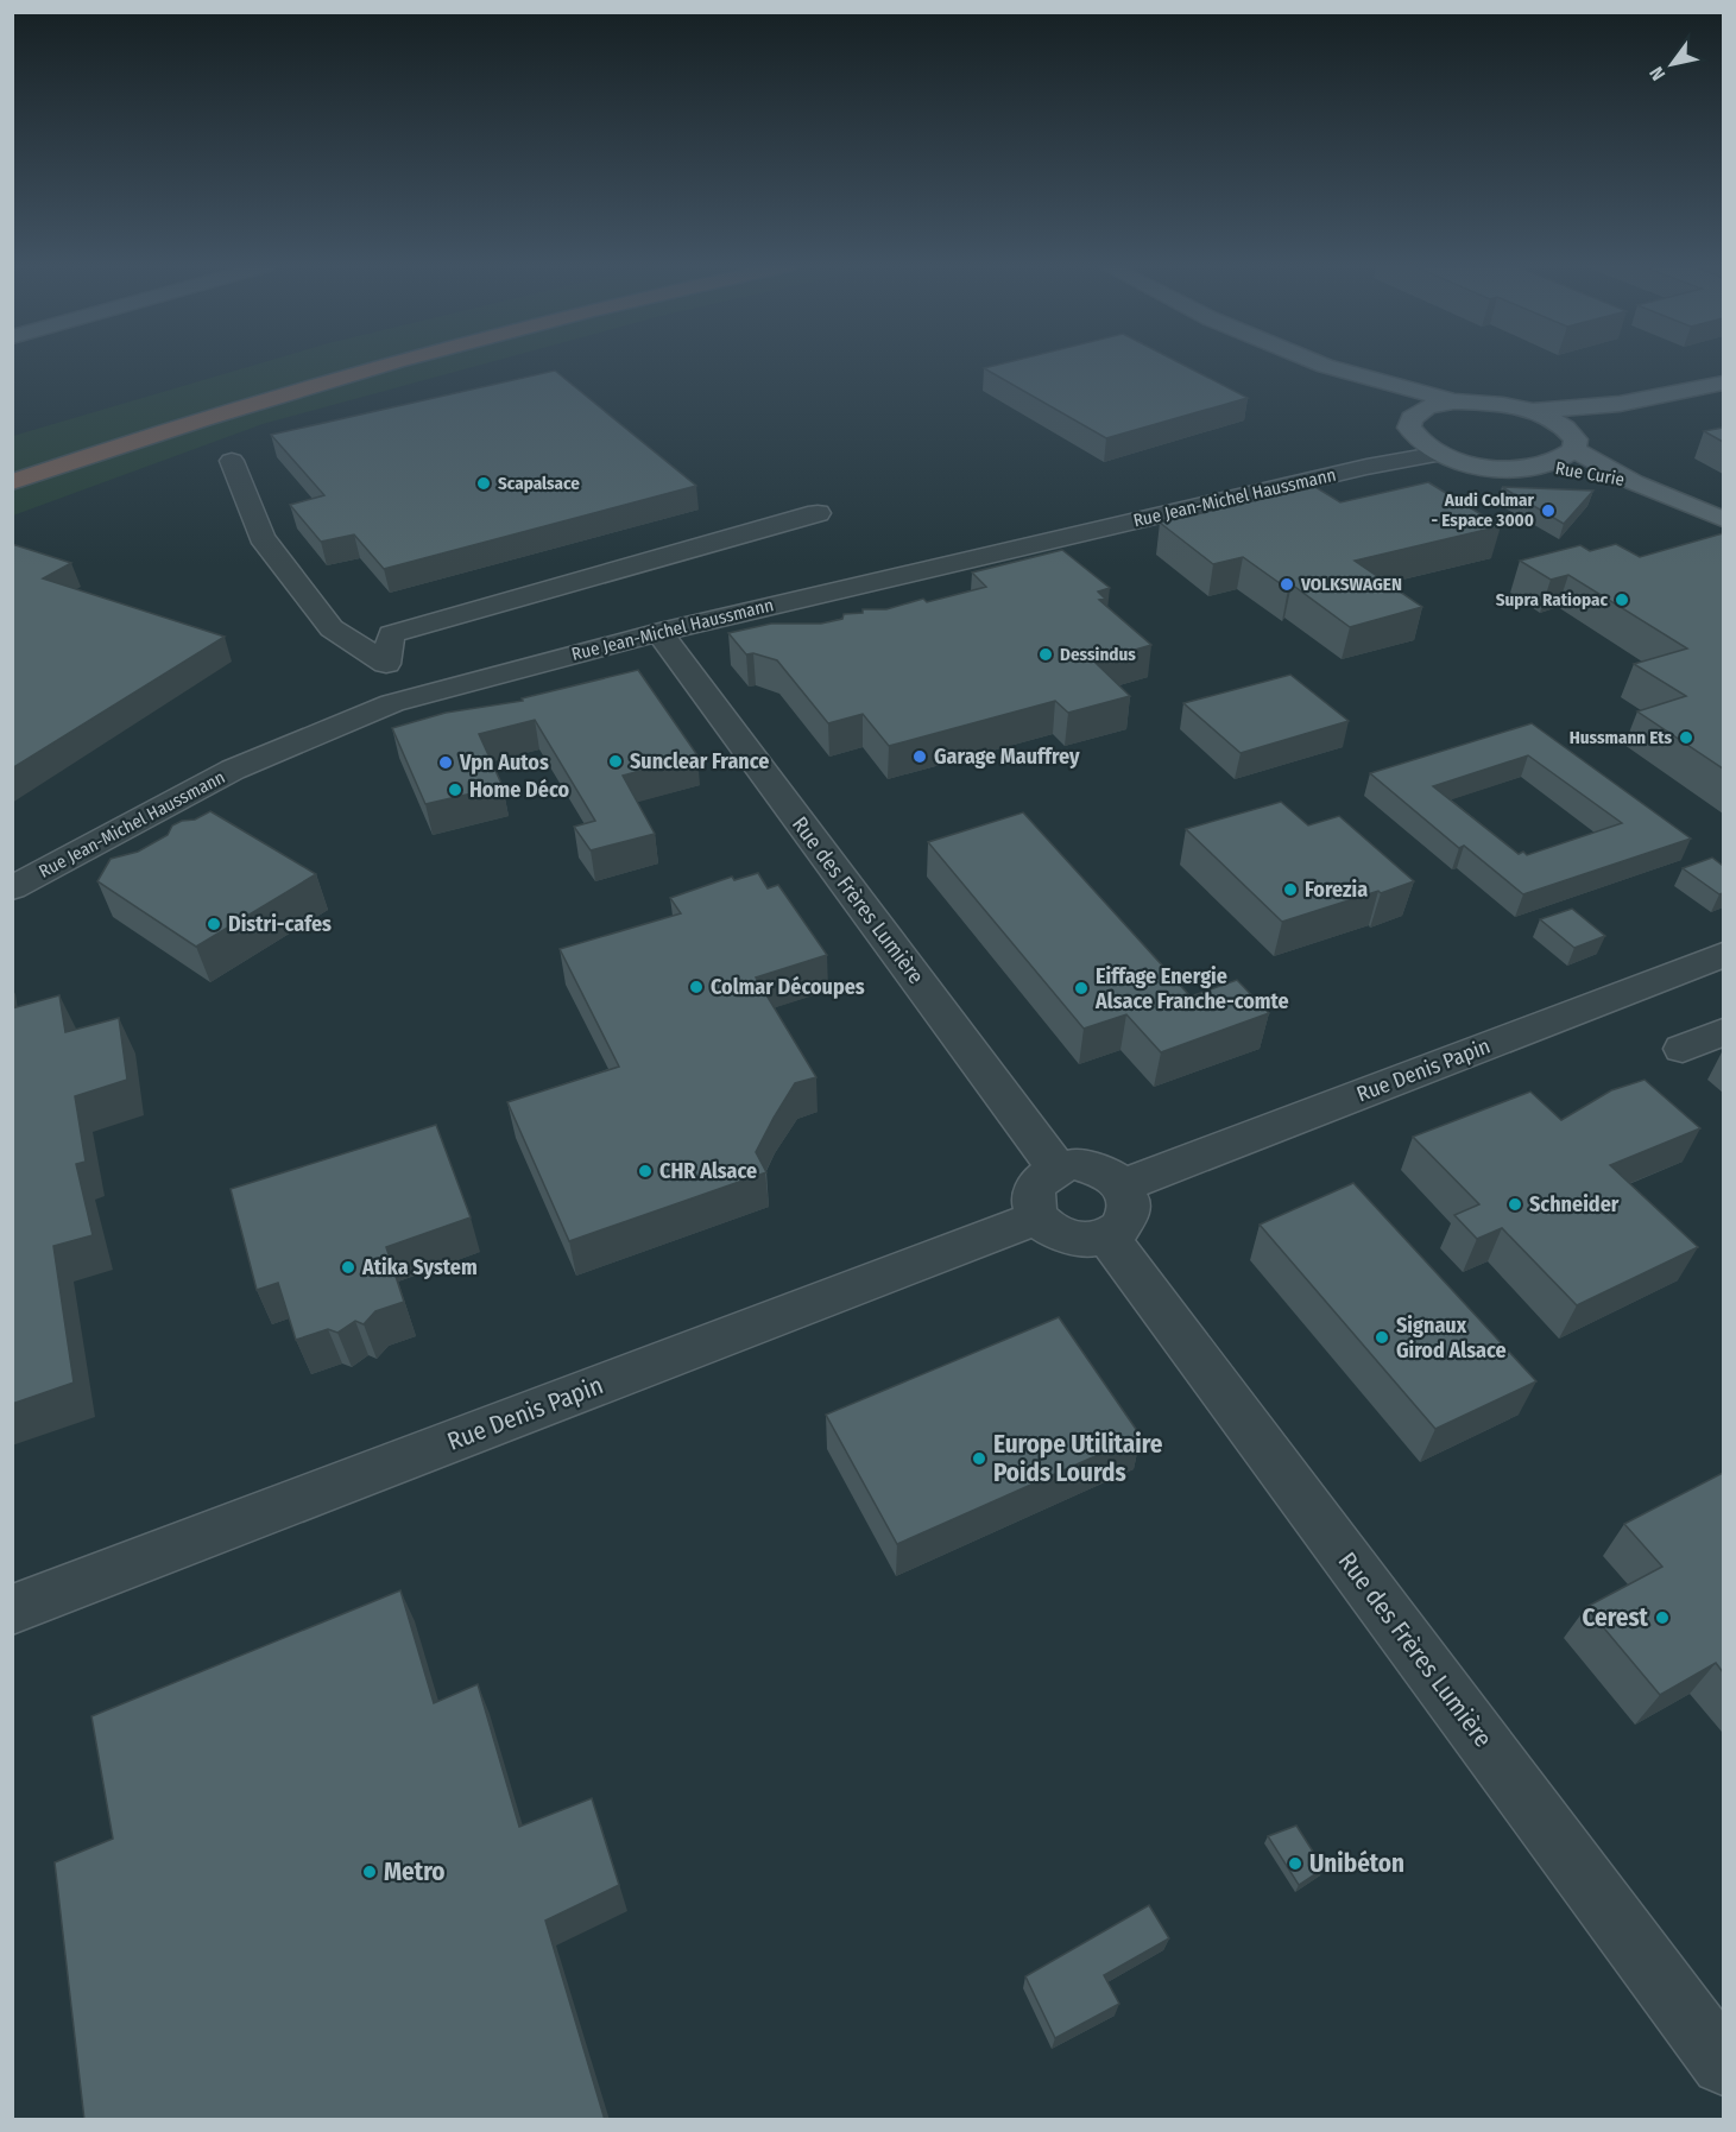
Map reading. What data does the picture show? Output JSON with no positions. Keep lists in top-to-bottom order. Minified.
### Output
{"streets":{"main road":["Rue Curie"],"street":["Rue Jean-Michel Haussmann","Rue des Frères Lumière","Rue Denis Papin"]},"crossings":[["Rue Jean-Michel Haussmann","Rue des Frères Lumière"],["Rue des Frères Lumière","Rue Denis Papin"]],"places":["Scapalsace","Audi Colmar - Espace 3000","VOLKSWAGEN","Supra Ratiopac","Dessindus","Hussmann Ets","Garage Mauffrey","Sunclear France","Vpn Autos","Home Déco","Forezia","Distri-cafes","Colmar Découpes","Eiffage Energie Alsace Franche-comte","CHR Alsace","Schneider","Atika System","Signaux Girod Alsace","Europe Utilitaire Poids Lourds","Cerest","Unibéton","Metro"],"north":"bottom left"}
